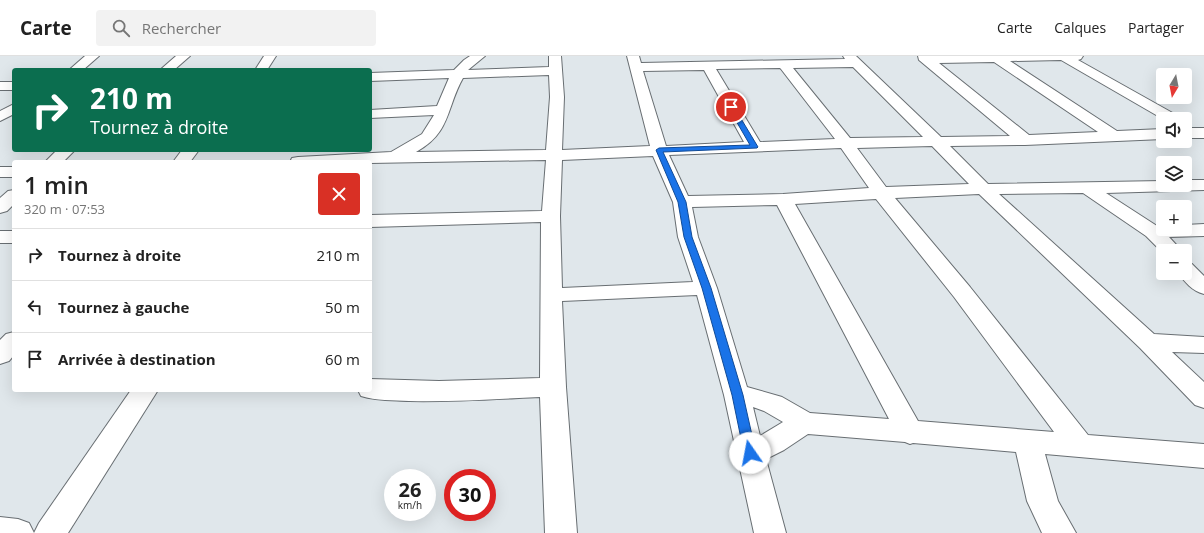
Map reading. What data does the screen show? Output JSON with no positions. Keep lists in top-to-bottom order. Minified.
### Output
{"north":"bottom","page":{"header":"Carte","search":"Rechercher","nav":["Carte","Calques","Partager"],"map_buttons":["+","−"],"turn":["210 m","Tournez à droite"],"heading":["1 min","320 m · 07:53"],"list":[{"name":"Tournez à droite","value":"210 m"},{"name":"Tournez à gauche","value":"50 m"},{"name":"Arrivée à destination","value":"60 m"}],"speed":"26 km/h","limit":"30"}}
